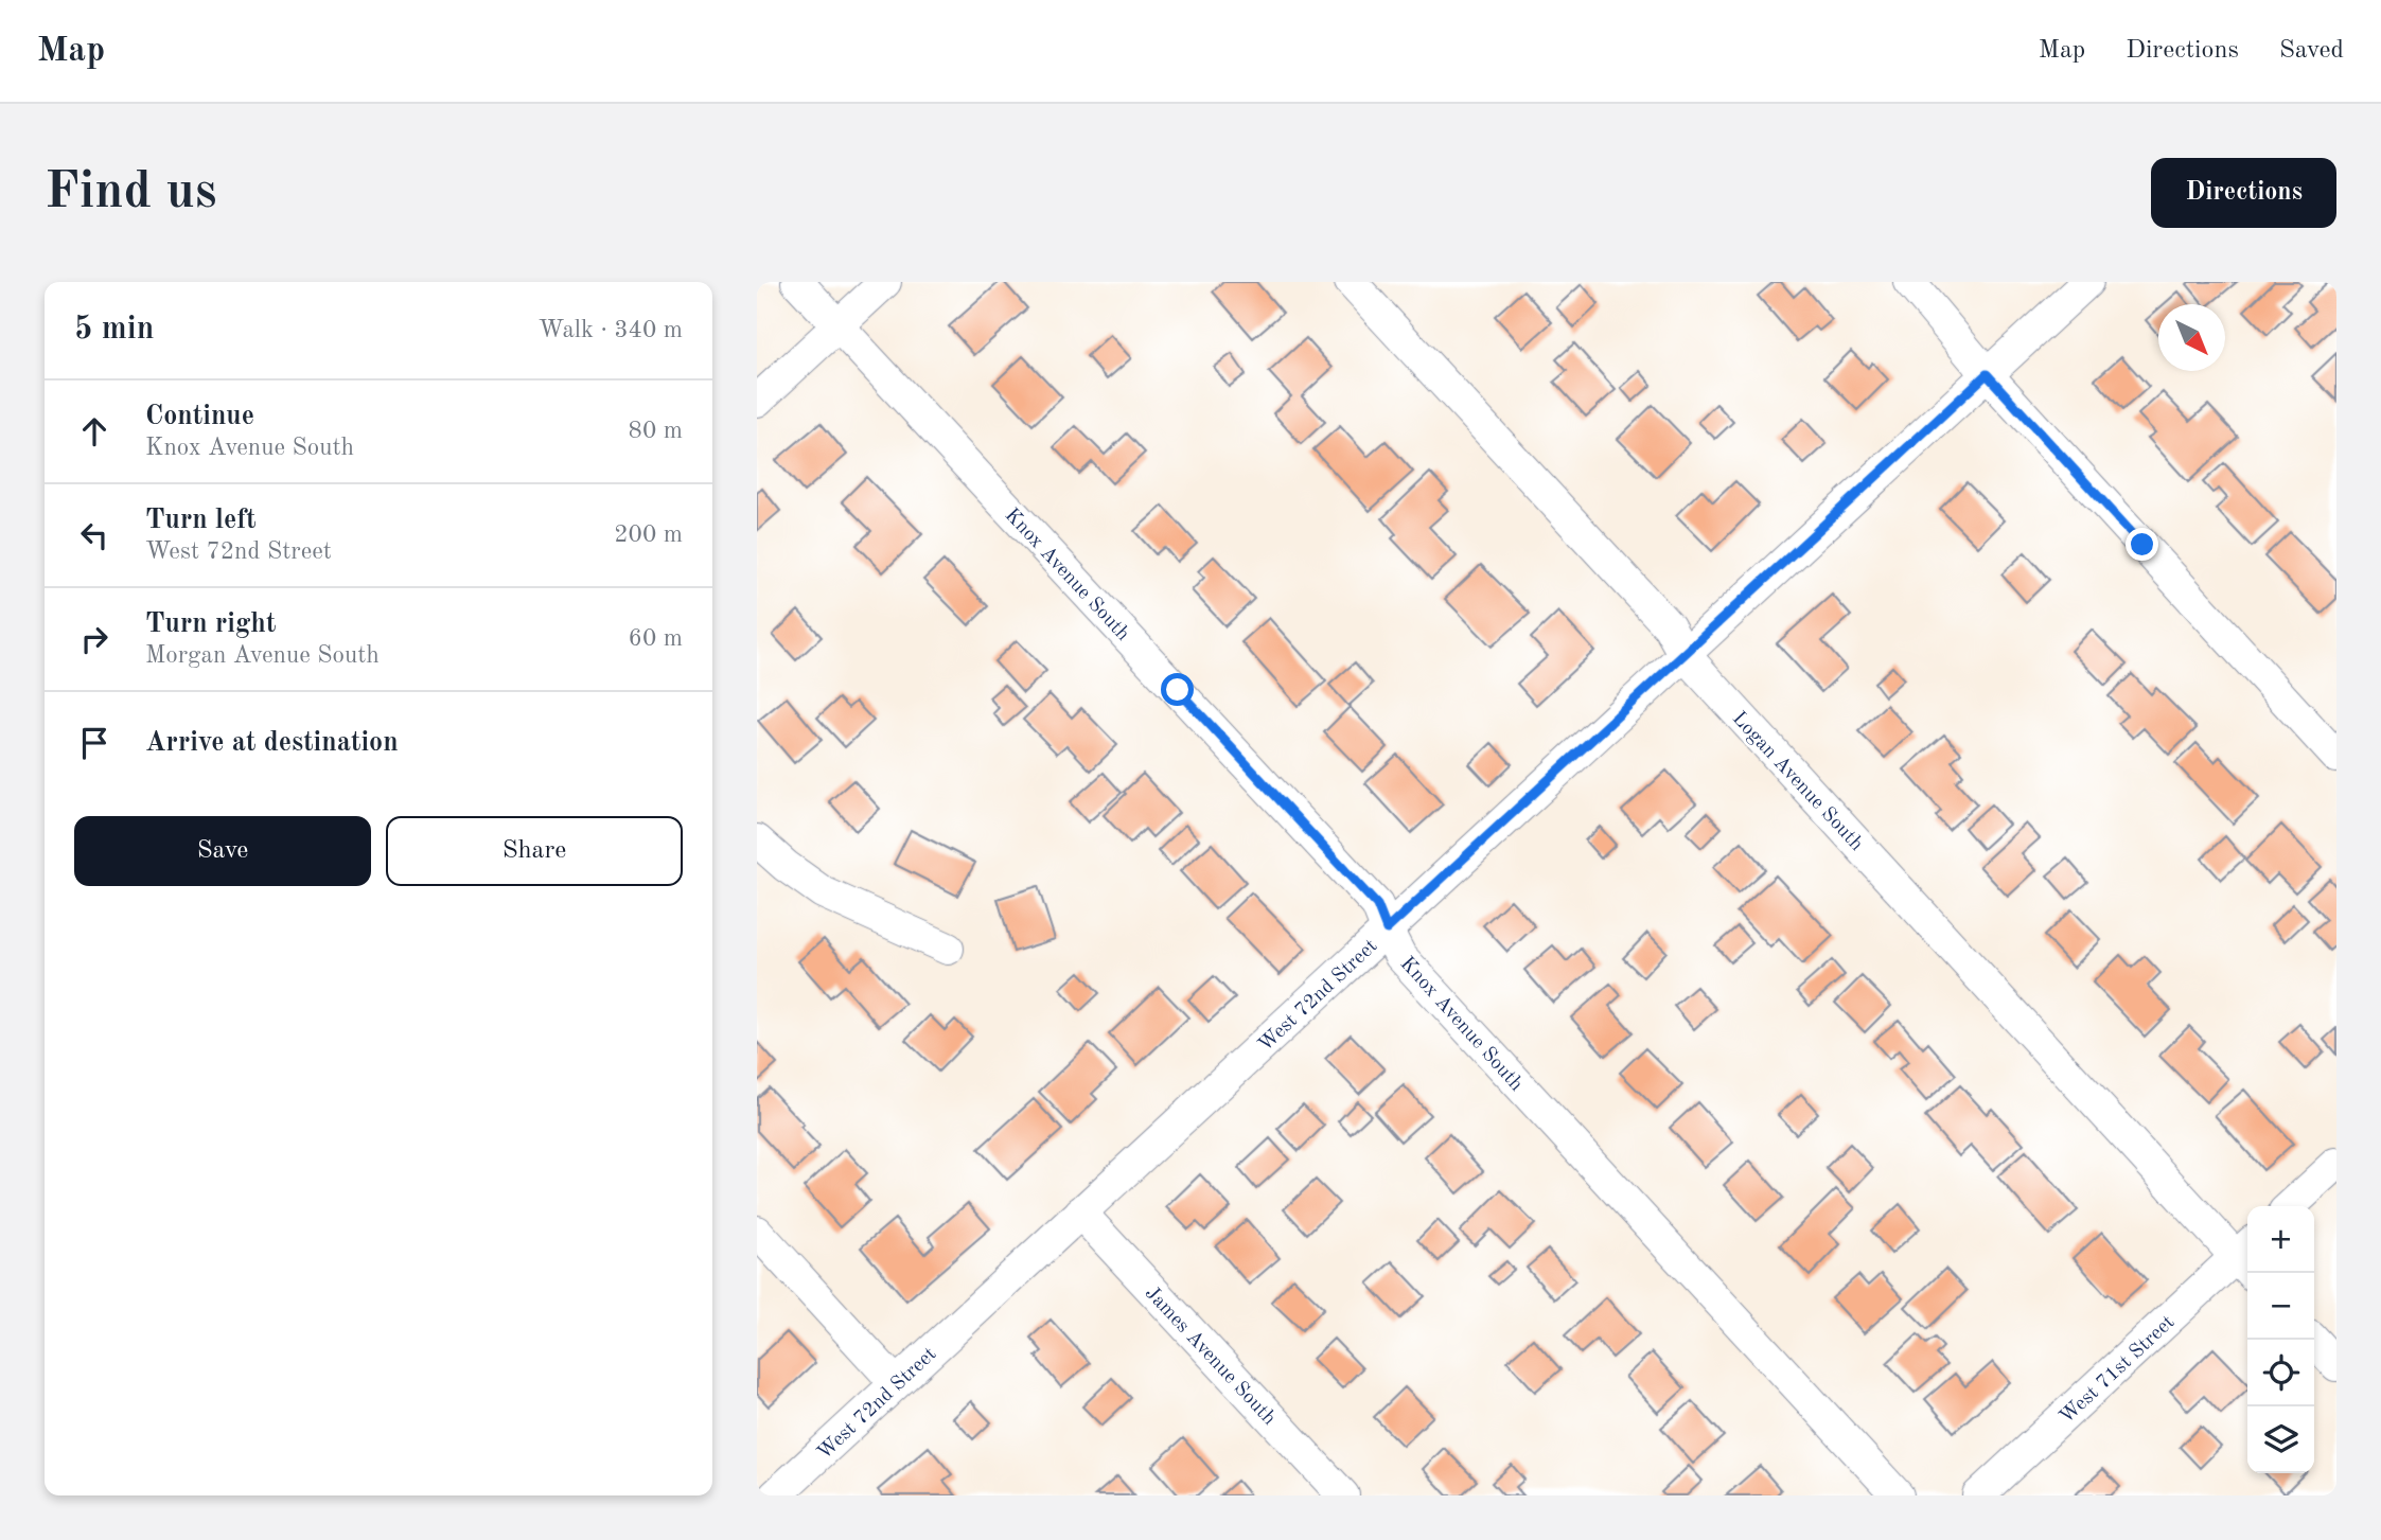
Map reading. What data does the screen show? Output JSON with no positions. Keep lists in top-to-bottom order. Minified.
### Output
{"streets":{"street":["Knox Avenue South","Logan Avenue South","West 72nd Street","James Avenue South","West 71st Street"]},"crossings":[["Knox Avenue South","West 72nd Street"],["Logan Avenue South","West 72nd Street"],["Logan Avenue South","West 71st Street"],["West 72nd Street","James Avenue South"]],"north":"bottom right","page":{"header":"Map","nav":["Map","Directions","Saved"],"buttons":["Directions",["Save","Share"]],"title":"Find us","heading":["5 min","Walk · 340 m"],"list":[["Continue","Knox Avenue South","80 m"],["Turn left","West 72nd Street","200 m"],["Turn right","Morgan Avenue South","60 m"],"Arrive at destination"],"map_buttons":["+","−"]}}
